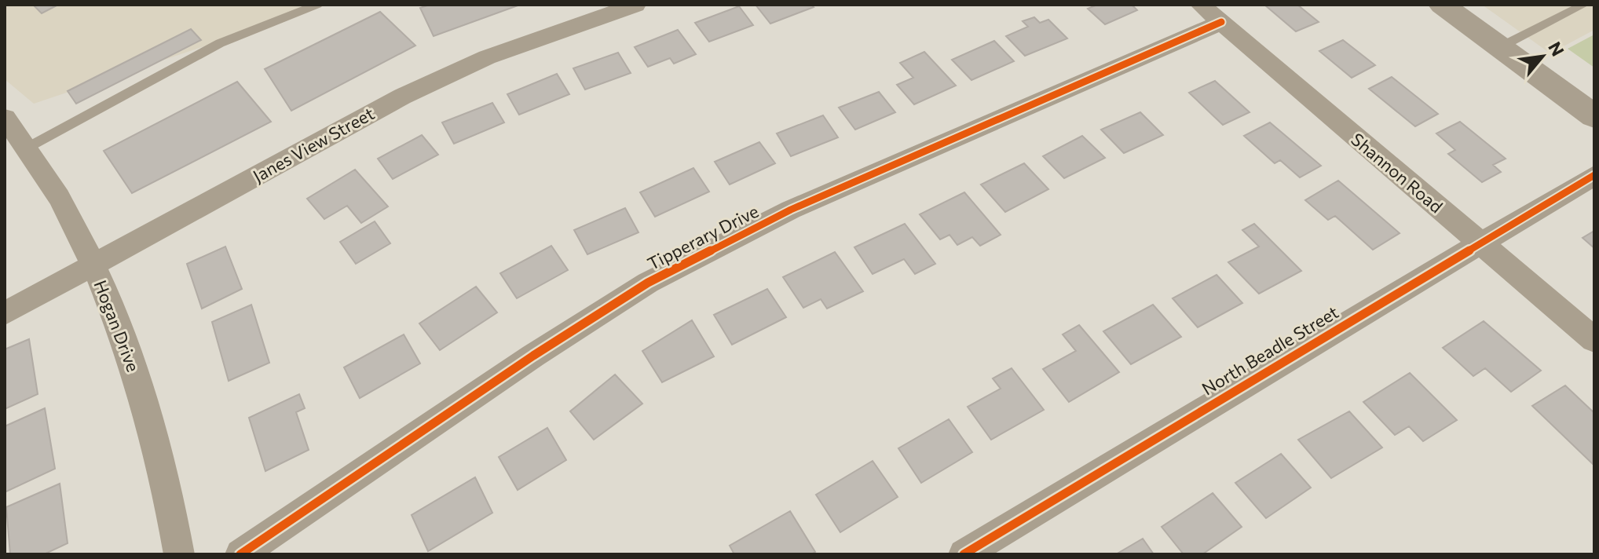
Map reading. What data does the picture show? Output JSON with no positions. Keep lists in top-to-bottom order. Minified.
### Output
{"streets":{"street":["Janes View Street","Shannon Road","Tipperary Drive","Hogan Drive","North Beadle Street"]},"crossings":[["Janes View Street","Hogan Drive"],["Shannon Road","Tipperary Drive"],["Shannon Road","North Beadle Street"]],"north":"top right"}
